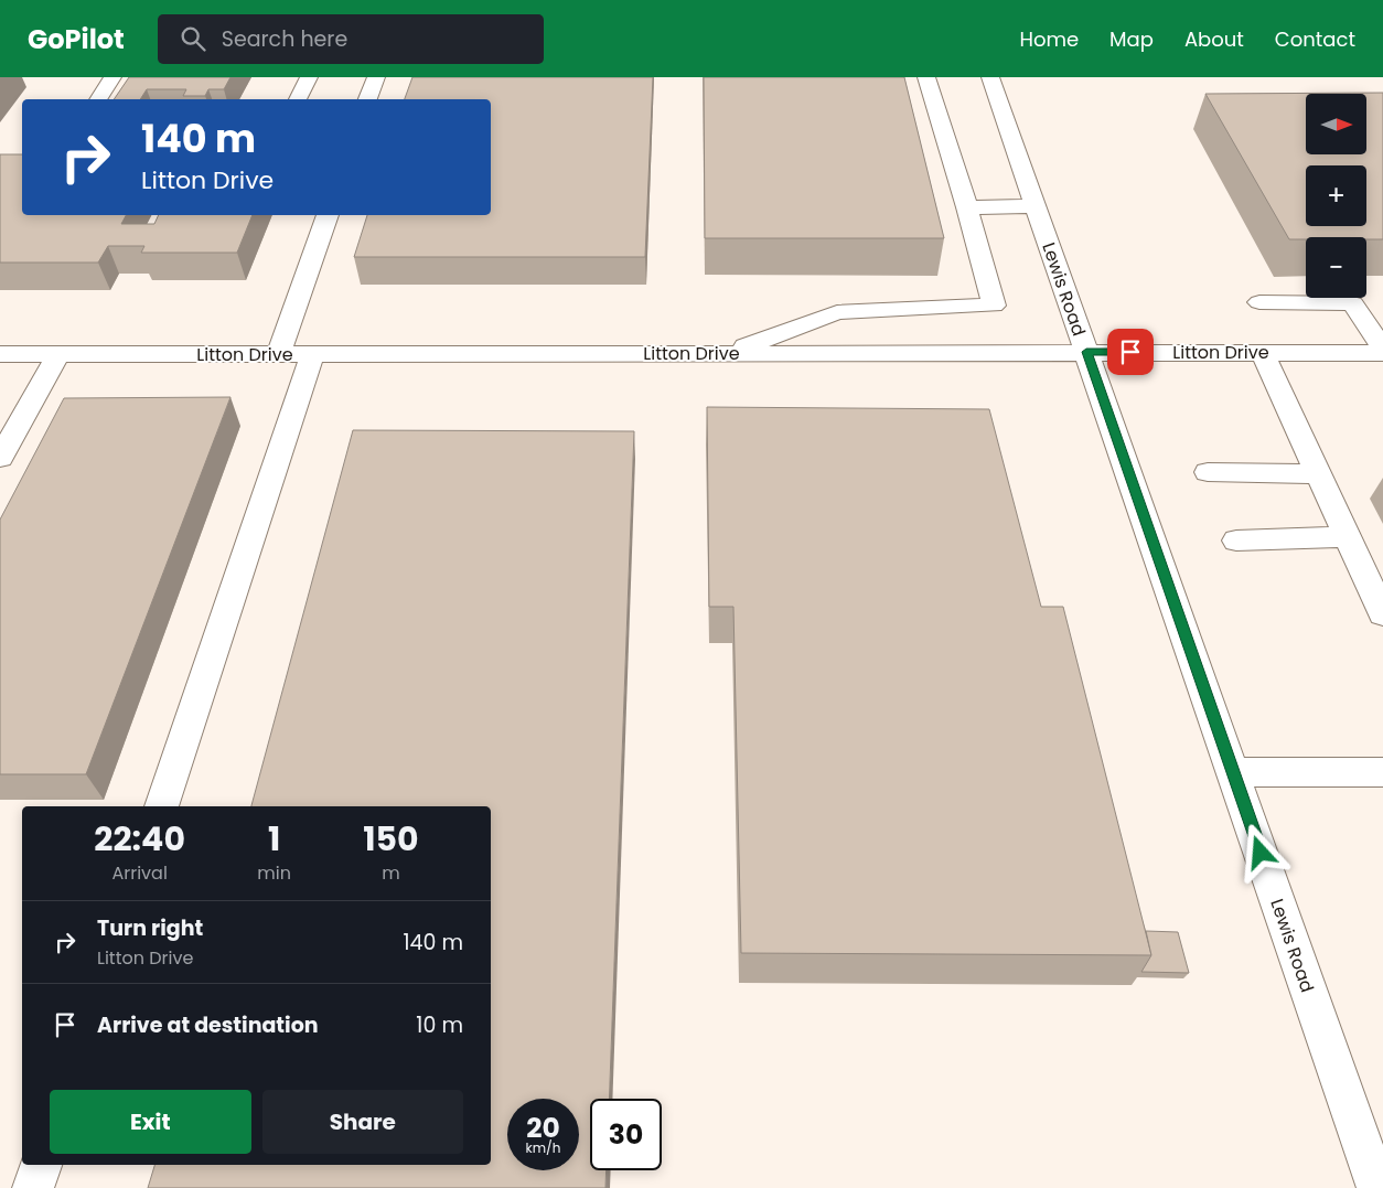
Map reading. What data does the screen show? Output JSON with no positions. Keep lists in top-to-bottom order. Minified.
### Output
{"streets":{"street":["Lewis Road","Litton Drive"]},"crossings":[["Lewis Road","Litton Drive"]],"north":"right","page":{"header":"GoPilot","search":"Search here","nav":["Home","Map","About","Contact"],"map_buttons":["+","−"],"turn":["140 m","Litton Drive"],"eta":["22:40","Arrival","1","min","150","m"],"list":[{"name":"Turn right","note":"Litton Drive","value":"140 m"},{"name":"Arrive at destination","value":"10 m"}],"buttons":["Exit","Share"],"speed":"20 km/h","limit":"30"}}
